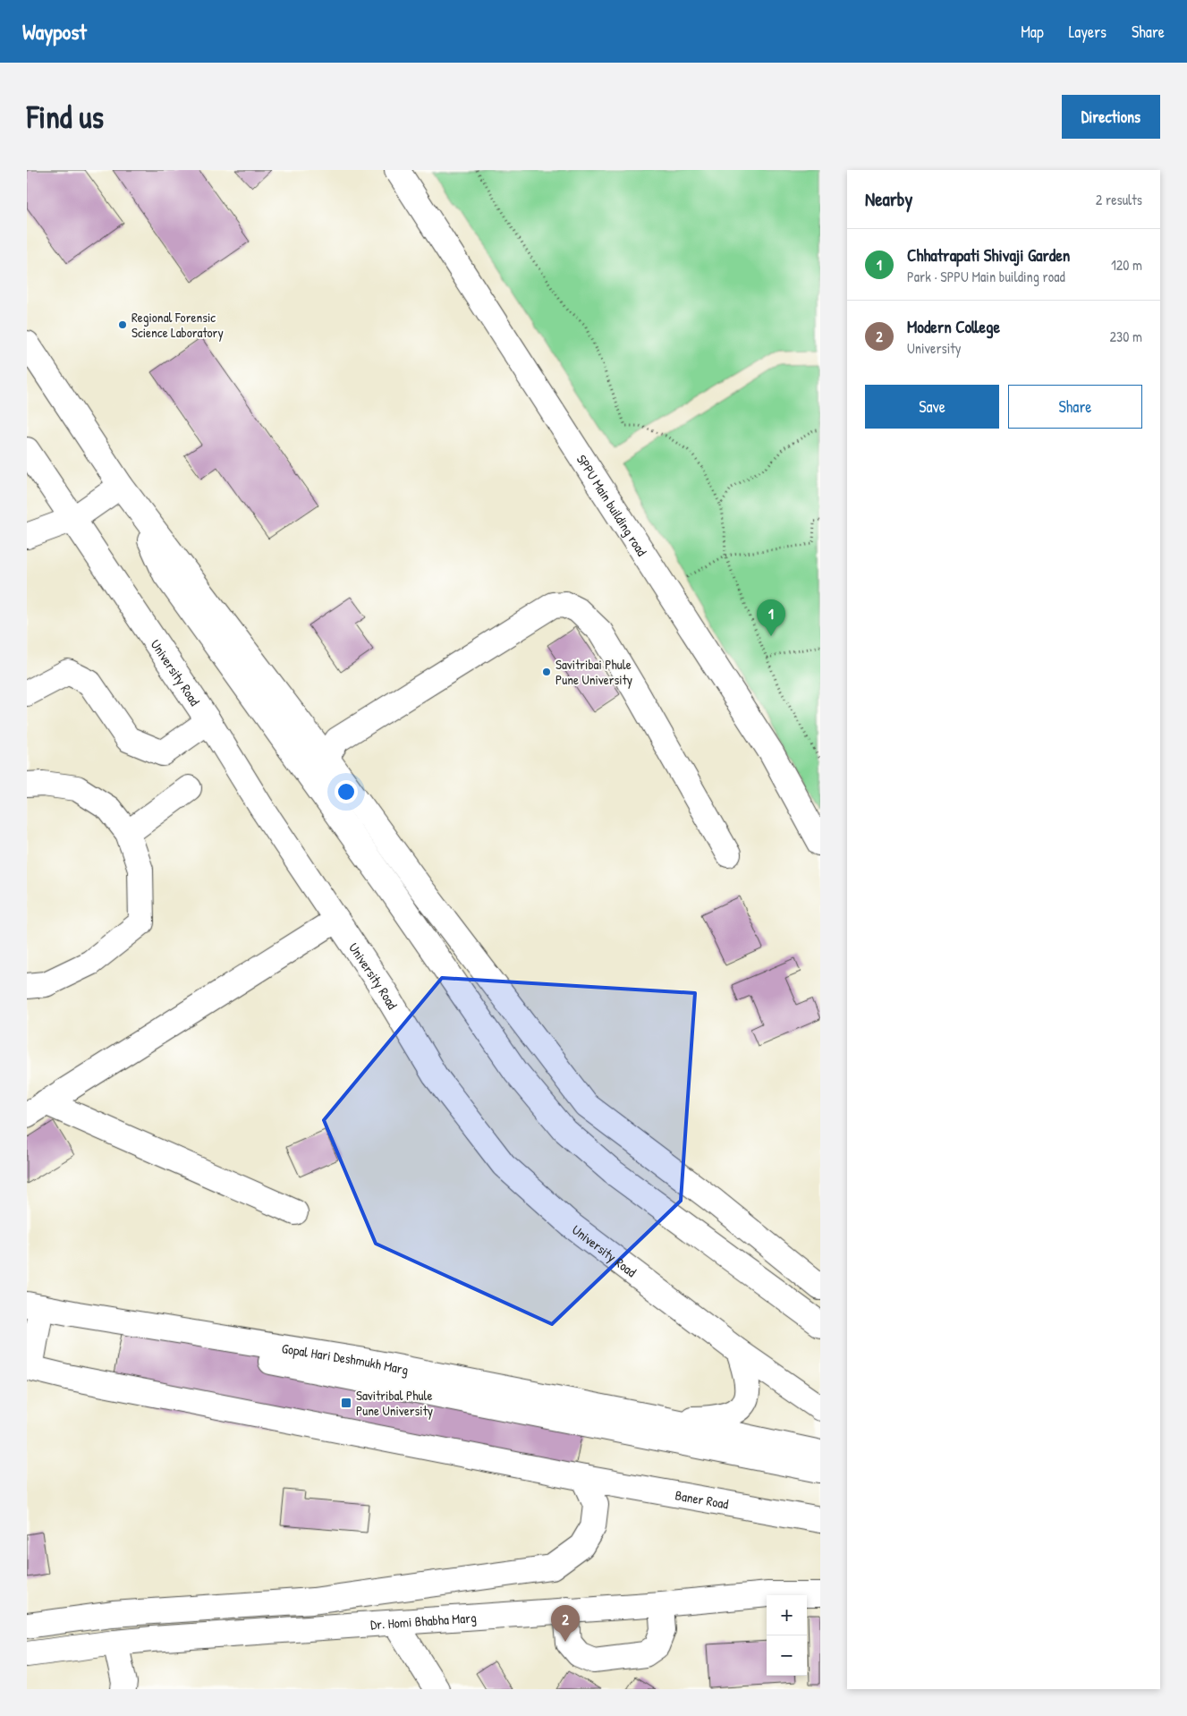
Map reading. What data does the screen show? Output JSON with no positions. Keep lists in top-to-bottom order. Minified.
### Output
{"streets":{"main road":["SPPU Main building road","University Road","Gopal Hari Deshmukh Marg","Baner Road","Dr. Homi Bhabha Marg"]},"places":{"other":["Regional Forensic Science Laboratory","Savitribai Phule Pune University"],"transit":["Savitribal Phule Pune University"]},"page":{"header":"Waypost","nav":["Map","Layers","Share"],"buttons":["Directions",["Save","Share"]],"title":"Find us","heading":["Nearby","2 results"],"list":[{"mark":"1","name":"Chhatrapati Shivaji Garden","note":"Park · SPPU Main building road","value":"120 m"},{"mark":"2","name":"Modern College","note":"University","value":"230 m"}],"pins":["1","2"],"map_buttons":["+","−"]}}
